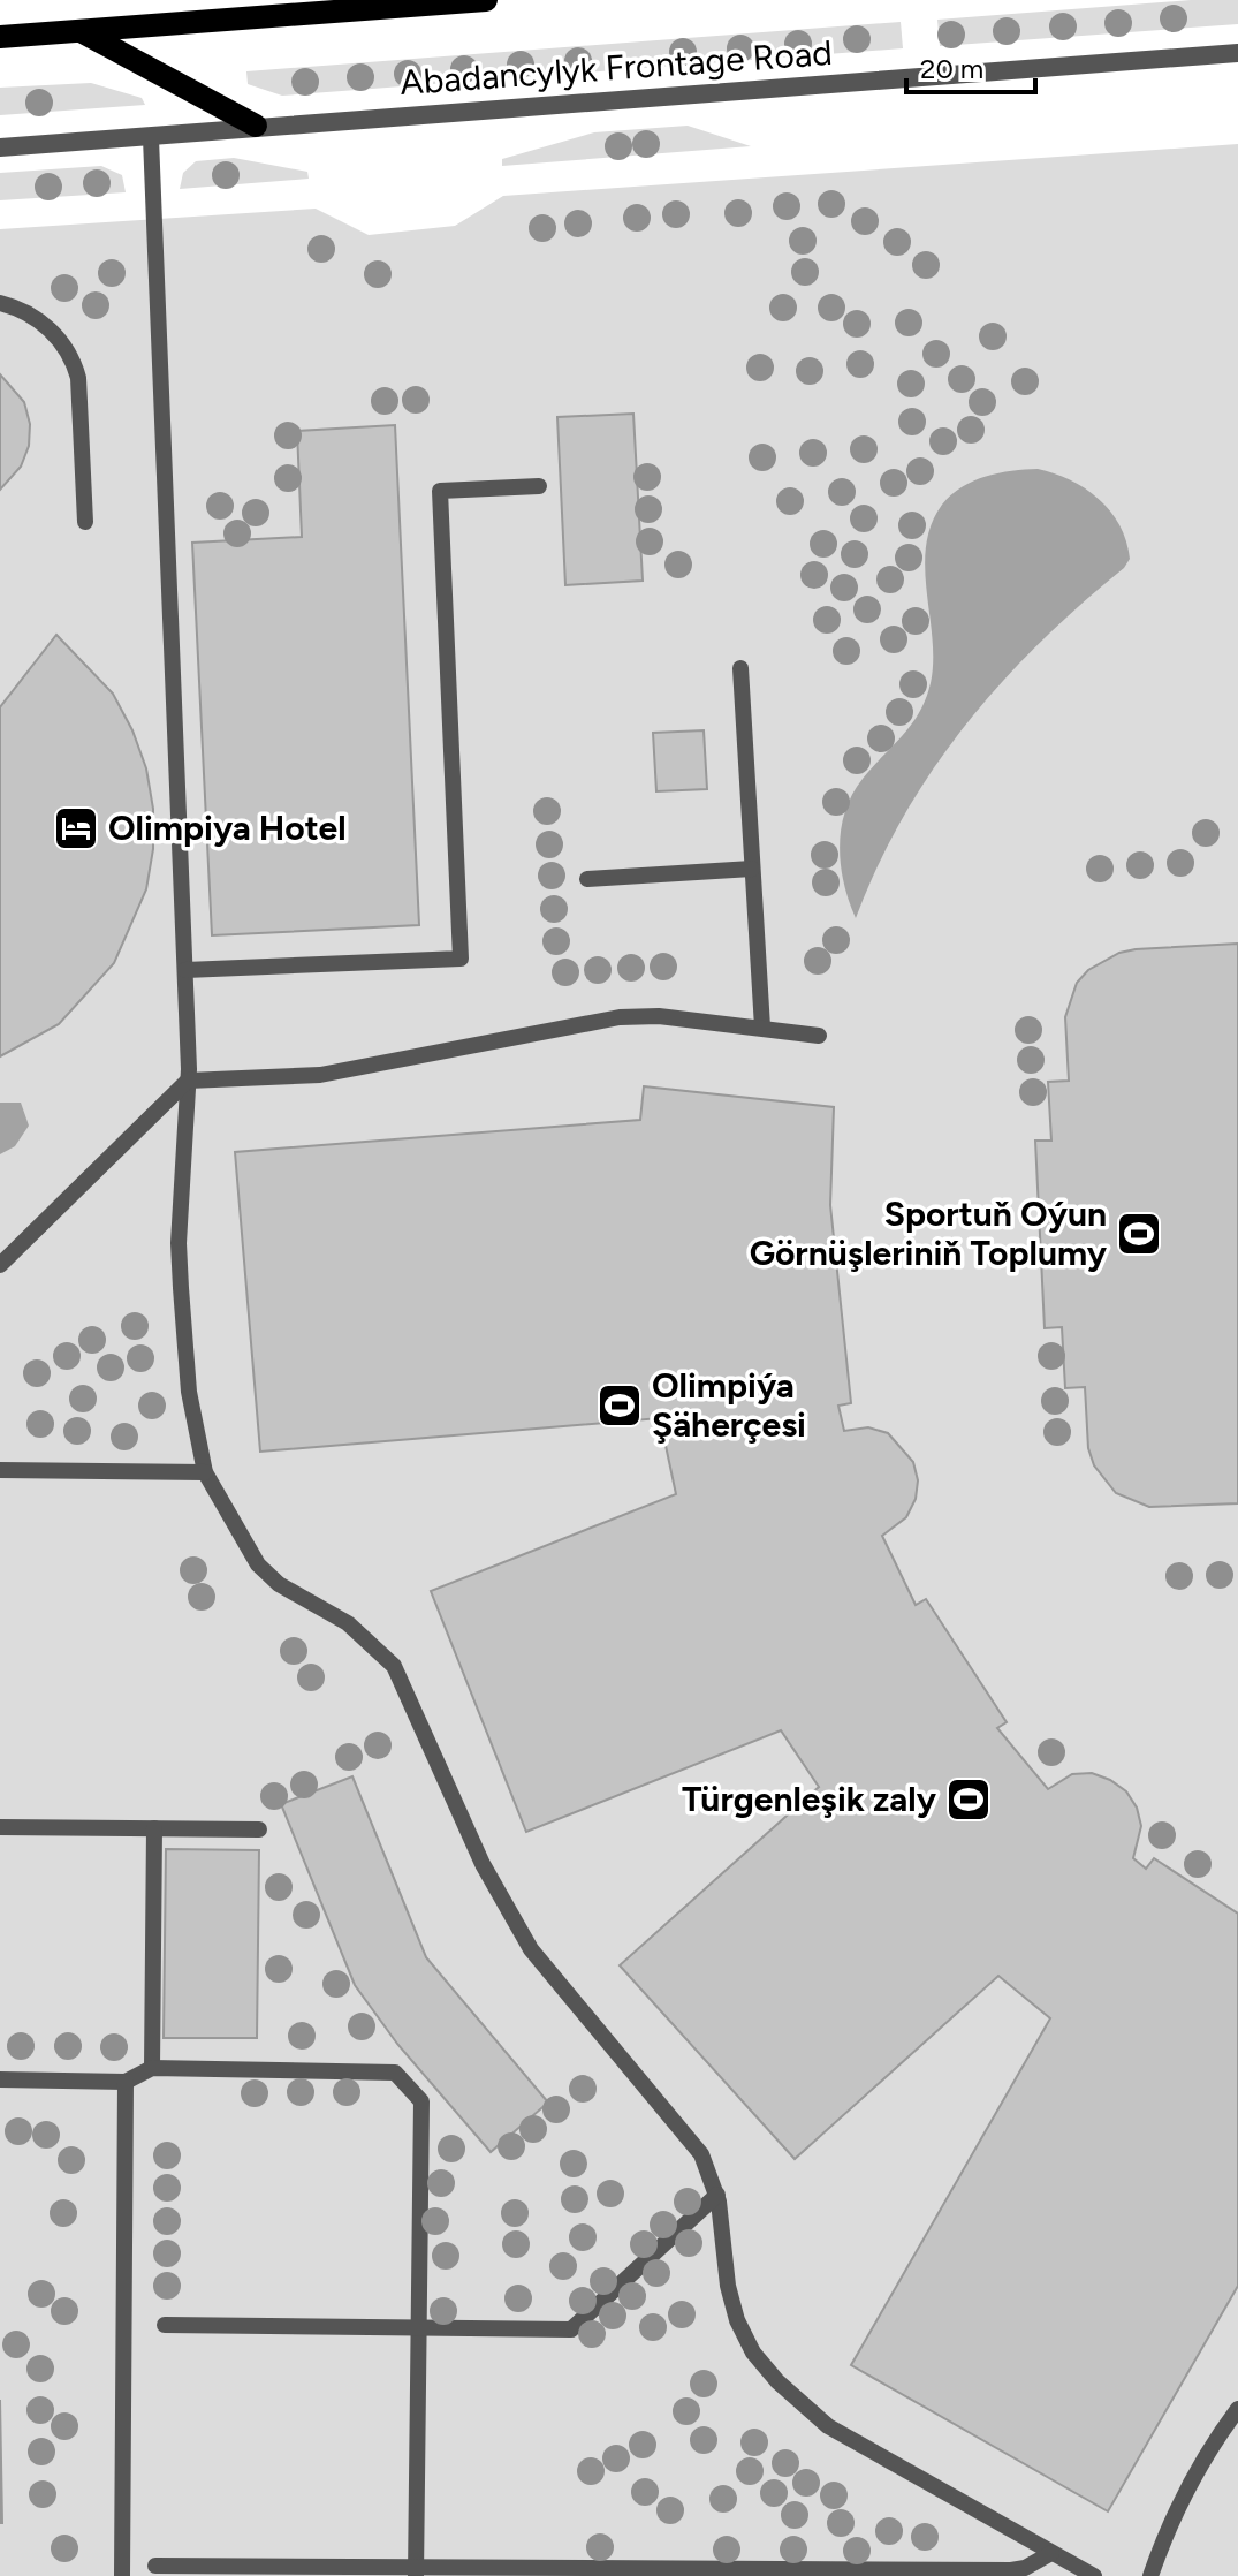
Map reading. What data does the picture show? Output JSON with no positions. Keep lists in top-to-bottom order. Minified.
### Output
{"streets":{"street":["Abadancylyk Frontage Road"]},"places":{"hotel":["Olimpiya Hotel"],"sports":["Sportuň Oýun Görnüşleriniň Toplumy","Olimpiýa Şäherçesi","Türgenleşik zaly"]},"scale_bar":"20 m"}
